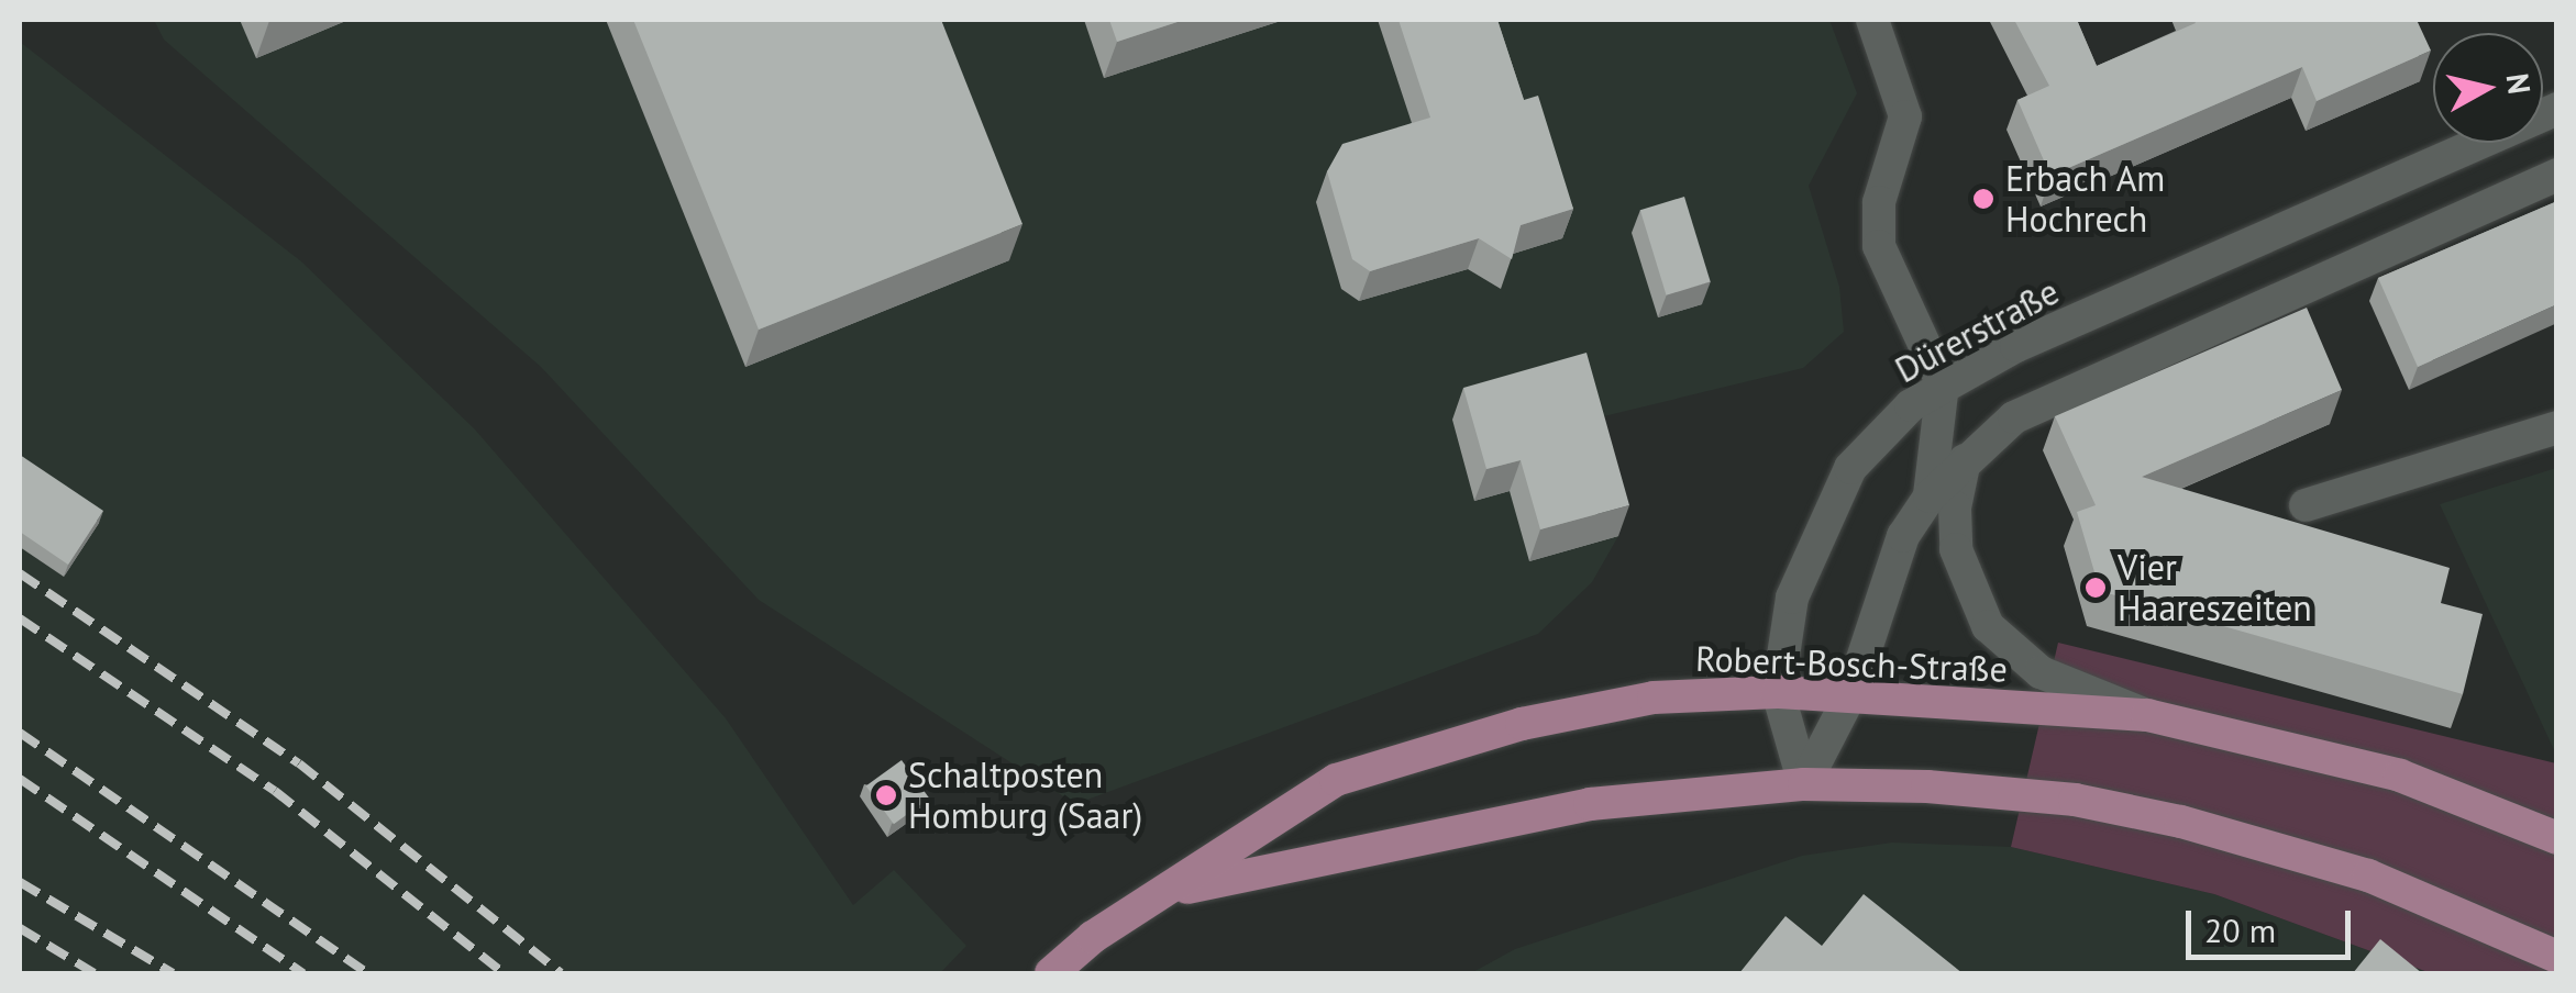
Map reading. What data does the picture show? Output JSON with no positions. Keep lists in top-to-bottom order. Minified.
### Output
{"streets":{"main road":["Robert-Bosch-Straße"],"street":["Dürerstraße"]},"crossings":[["Dürerstraße","Robert-Bosch-Straße"]],"places":["Erbach Am Hochrech","Vier Haareszeiten","Schaltposten Homburg (Saar)"],"scale_bar":"20 m","north":"right"}
